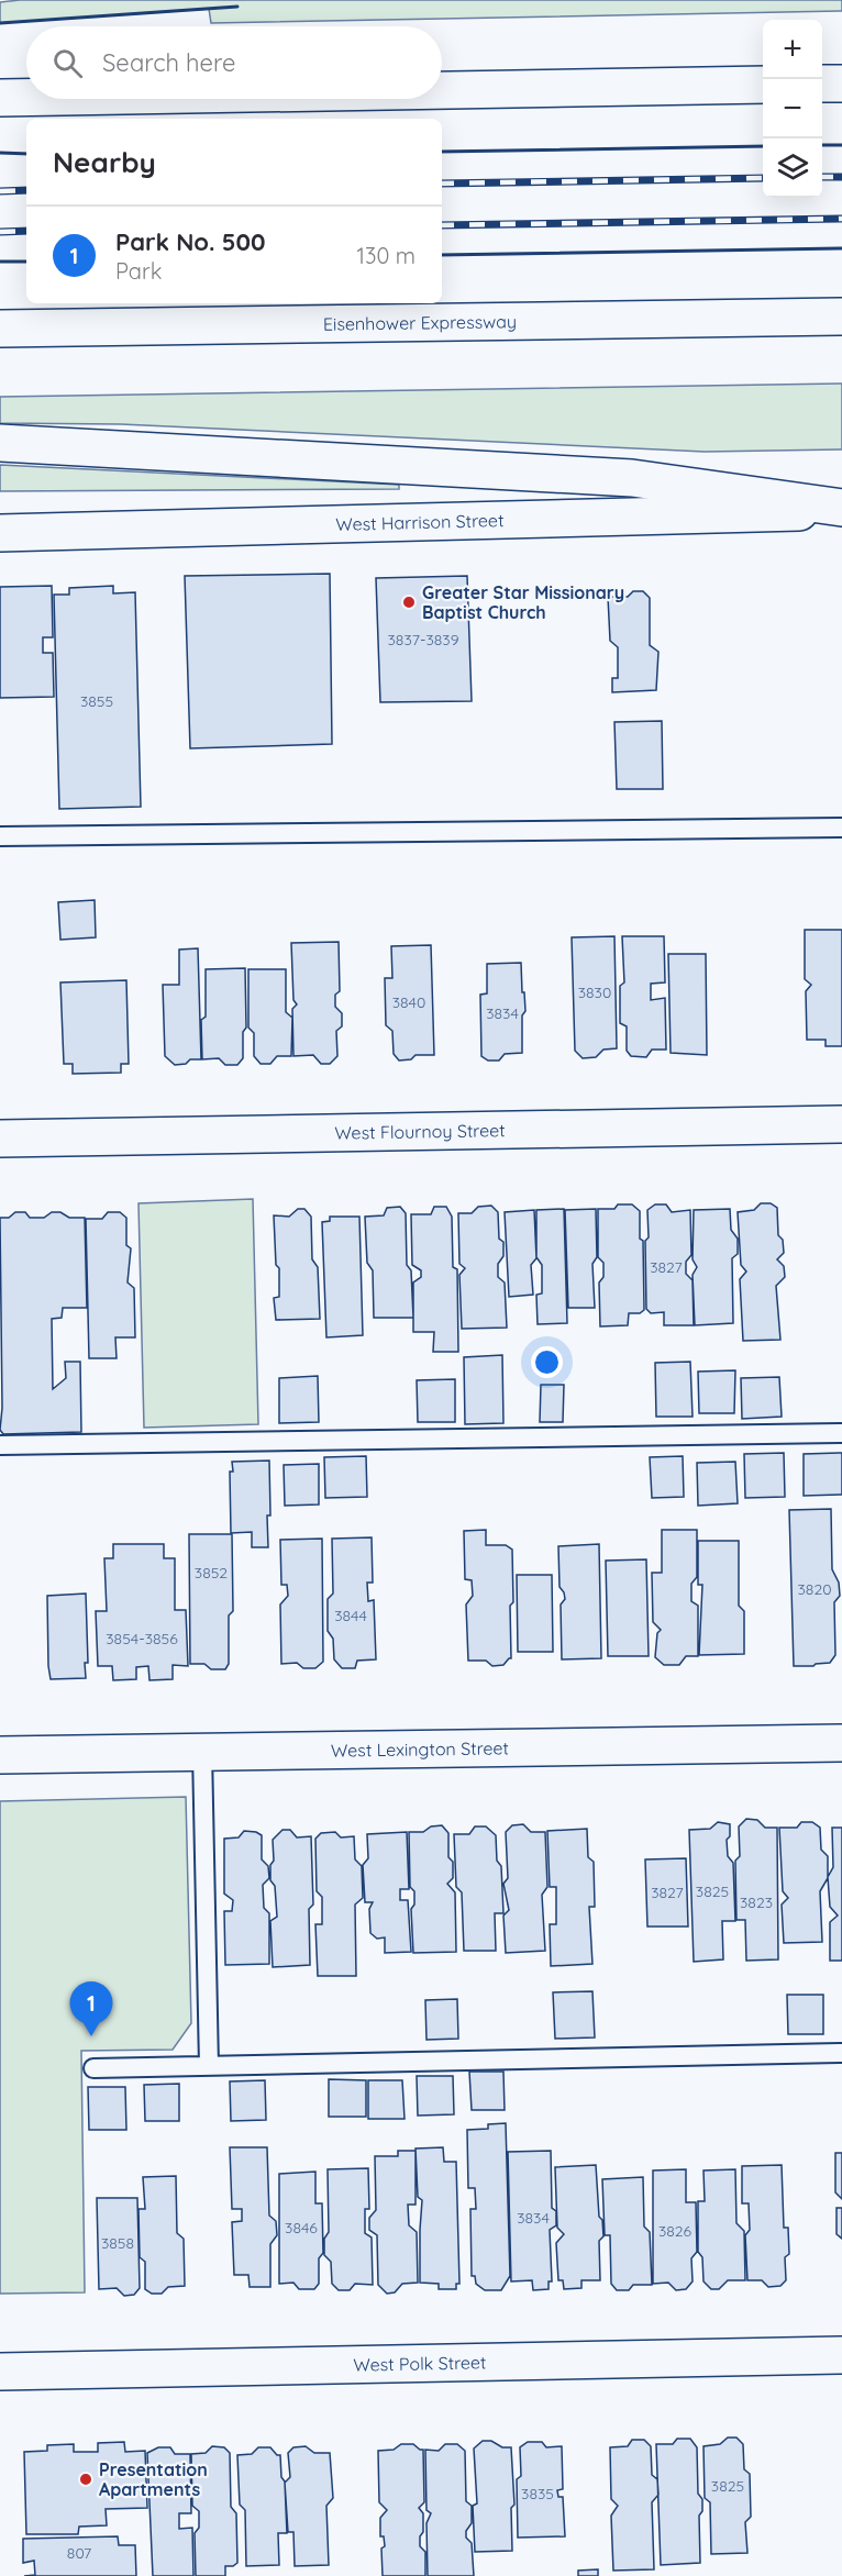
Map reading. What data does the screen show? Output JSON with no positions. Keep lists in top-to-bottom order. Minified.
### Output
{"streets":{"main road":["Eisenhower Expressway","West Harrison Street","West Flournoy Street","West Lexington Street","West Polk Street"]},"places":["Greater Star Missionary Baptist Church","Presentation Apartments"],"house_numbers":["3837-3839","3855","3830","3840","3834","3827","3852","3820","3844","3854-3856","3825","3827","3823","3834","3846","3826","3858","3825","3835","807"],"page":{"map_buttons":["+","−"],"search":"Search here","heading":"Nearby","list":[{"mark":"1","name":"Park No. 500","note":"Park","value":"130 m"}],"pins":"1"}}
